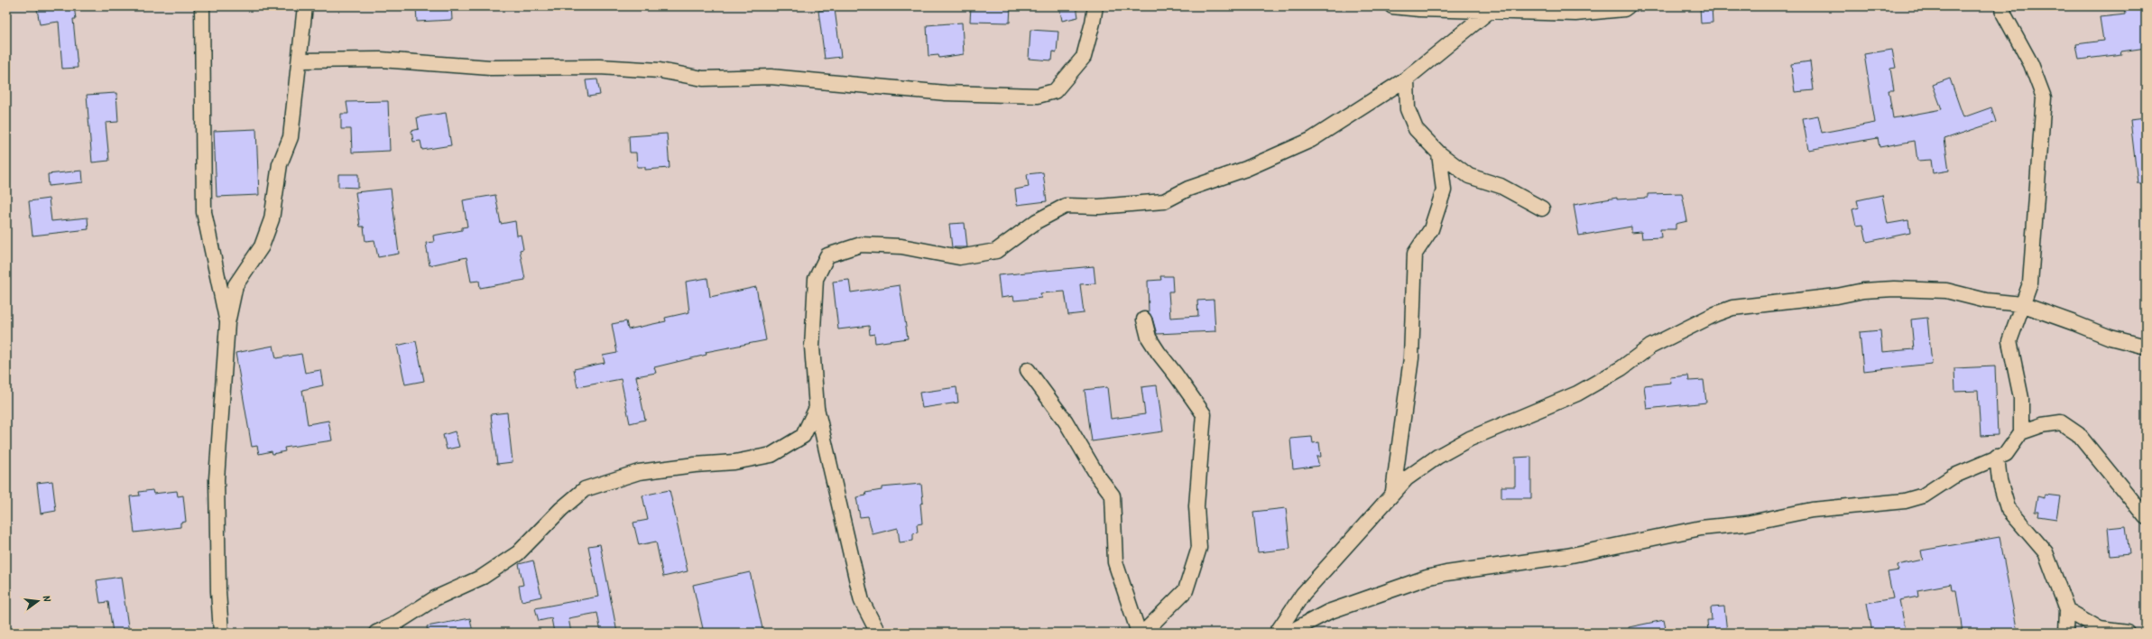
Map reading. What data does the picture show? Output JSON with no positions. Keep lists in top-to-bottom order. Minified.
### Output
{"north":"right"}
